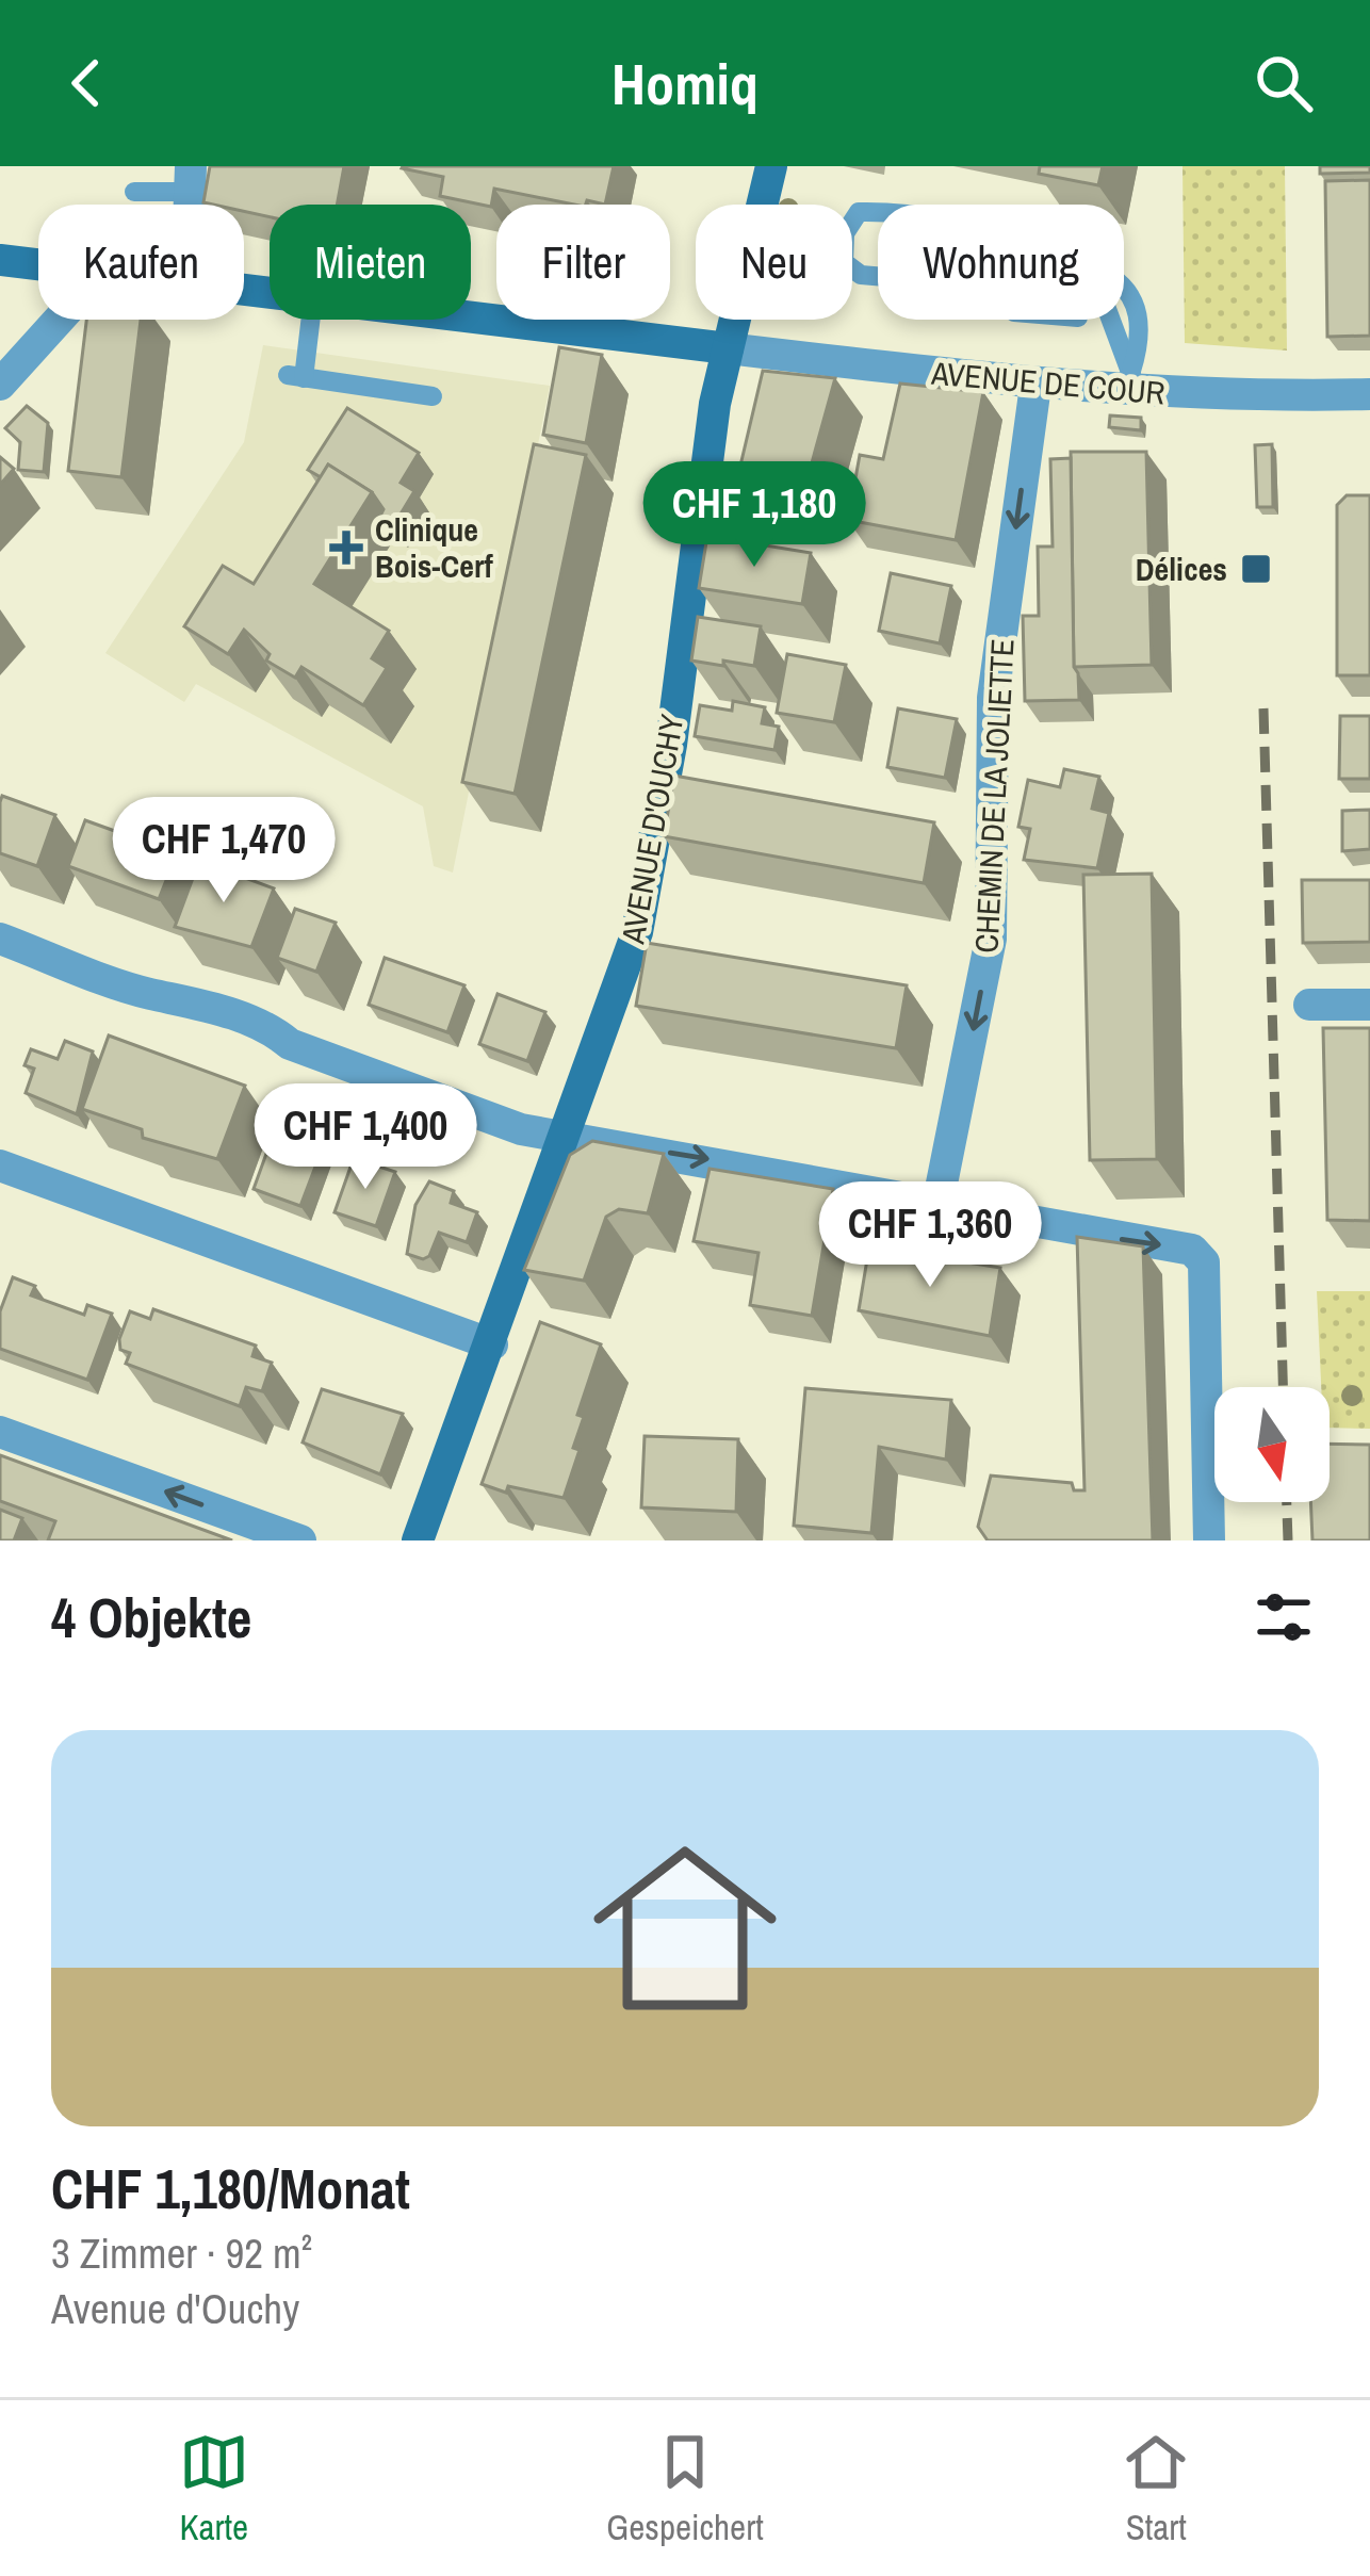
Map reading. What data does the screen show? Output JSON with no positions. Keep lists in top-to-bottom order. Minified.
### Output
{"streets":{"main road":["AVENUE D'OUCHY"],"street":["AVENUE DE COUR","CHEMIN DE LA JOLIETTE"]},"crossings":[["AVENUE DE COUR","CHEMIN DE LA JOLIETTE"],["AVENUE DE COUR","AVENUE D'OUCHY"]],"one_way":["CHEMIN DE LA JOLIETTE"],"places":{"health":["Clinique Bois-Cerf"],"transit":["Délices"]},"north":"bottom","page":{"header":"Homiq","chip":["Kaufen","Mieten","Filter","Neu","Wohnung"],"price":["CHF 1,180","CHF 1,470","CHF 1,400","CHF 1,360"],"heading":"4 Objekte","list":[{"name":"CHF 1,180/Monat","note":"3 Zimmer · 92 m² · Avenue d'Ouchy"}],"tabs":["Karte","Gespeichert","Start"]}}
